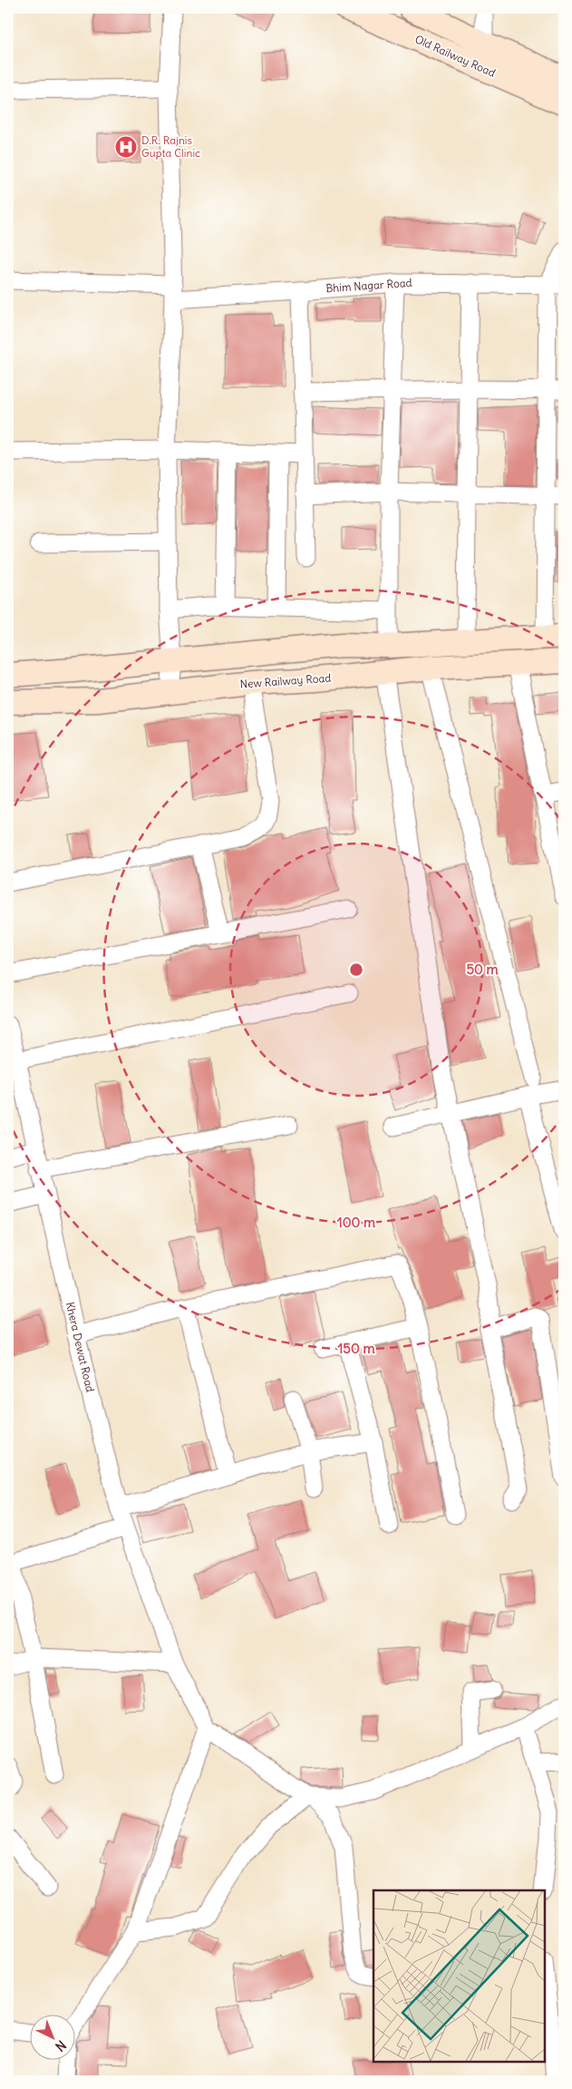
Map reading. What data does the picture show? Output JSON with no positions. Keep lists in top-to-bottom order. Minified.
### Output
{"streets":{"main road":["Old Railway Road","New Railway Road"],"street":["Bhim Nagar Road","Khera Dewat Road"]},"places":{"hospital":["D.R. Rajnis Gupta Clinic"]},"north":"bottom right","rings":["50 m","100 m","150 m"]}
